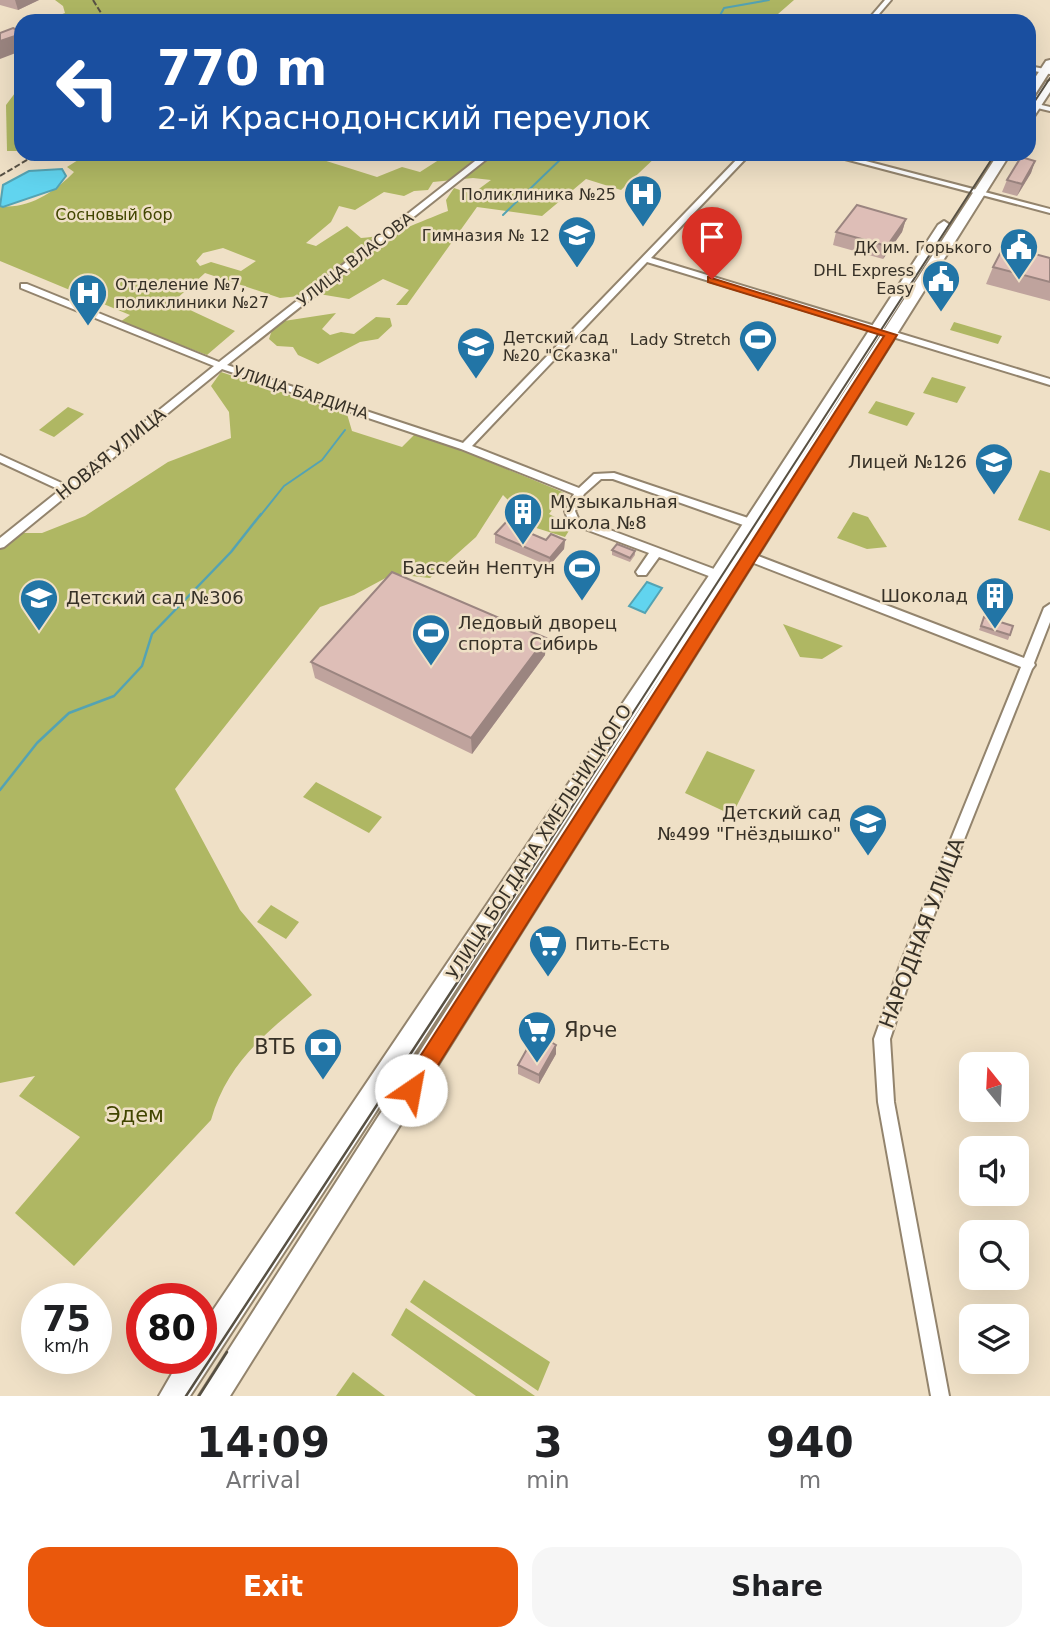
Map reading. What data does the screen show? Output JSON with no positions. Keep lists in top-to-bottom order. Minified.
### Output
{"streets":{"highway":["УЛИЦА БОГДАНА ХМЕЛЬНИЦКОГО"],"street":["УЛИЦА ВЛАСОВА","УЛИЦА БАРДИНА","НОВАЯ УЛИЦА","НАРОДНАЯ УЛИЦА"]},"crossings":[["УЛИЦА ВЛАСОВА","УЛИЦА БАРДИНА"],["УЛИЦА ВЛАСОВА","НОВАЯ УЛИЦА"],["УЛИЦА БАРДИНА","НОВАЯ УЛИЦА"]],"parks":["Сосновый бор","Эдем"],"places":{"hospital":["Поликлиника №25","Отделение №7, поликлиники №27"],"school or university":["Гимназия № 12","Детский сад №20 \"Сказка\"","Лицей №126","Детский сад №306","Детский сад №499 \"Гнёздышко\""],"public building":["ДК им. Горького","DHL Express Easy"],"sports":["Lady Stretch","Бассейн Нептун","Ледовый дворец спорта Сибирь"],"building":["Музыкальная школа №8","Шоколад"],"supermarket":["Пить-Есть","Ярче"],"bank":["ВТБ"]},"north":"top","page":{"turn":["770 m","2-й Краснодонский переулок"],"speed":"75 km/h","limit":"80","eta":["14:09","Arrival","3","min","940","m"],"buttons":["Exit","Share"]}}
